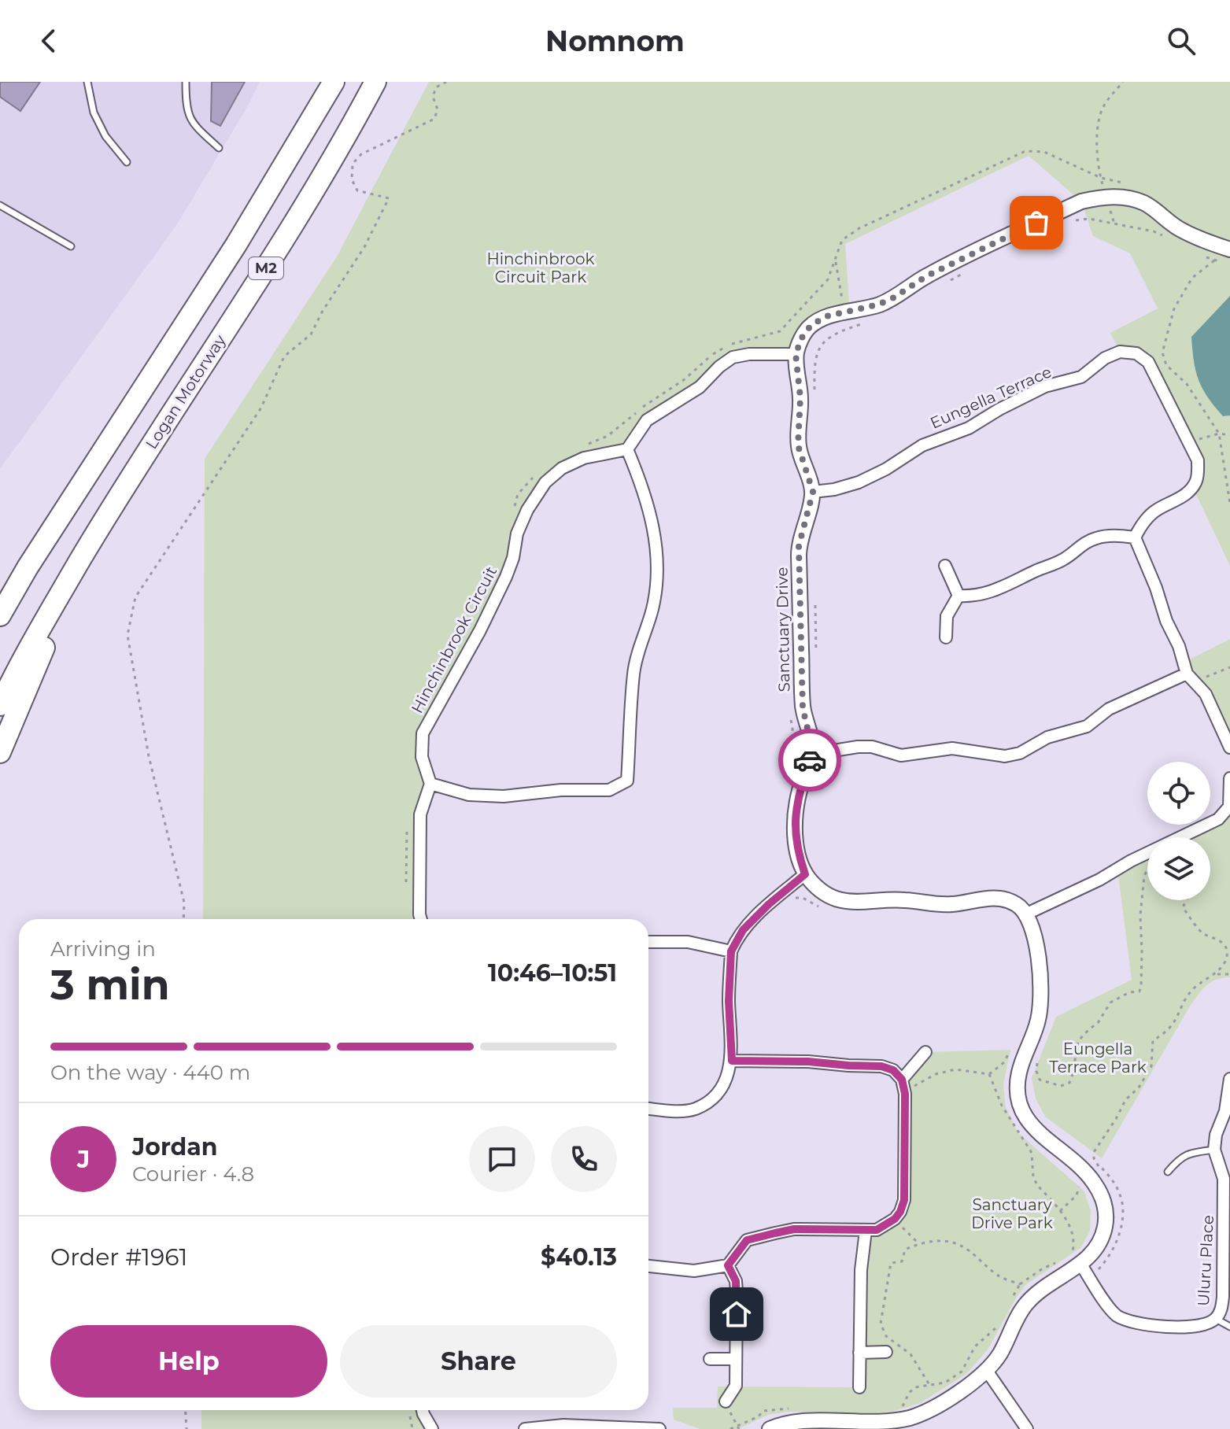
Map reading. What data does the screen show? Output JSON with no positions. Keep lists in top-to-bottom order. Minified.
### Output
{"streets":{"highway":["M2","Logan Motorway"],"street":["Eungella Terrace","Sanctuary Drive","Hinchinbrook Circuit","Uluru Place"]},"crossings":[["Eungella Terrace","Sanctuary Drive"]],"parks":["Hinchinbrook Circuit Park","Eungella Terrace Park","Sanctuary Drive Park"],"page":{"header":"Nomnom","heading":["3 min","Arriving in","10:46–10:51"],"panel":["Jordan","Courier · 4.8","Order #1961","$40.13"],"bar":"On the way · 440 m","round":"J","buttons":["Help","Share"]}}
